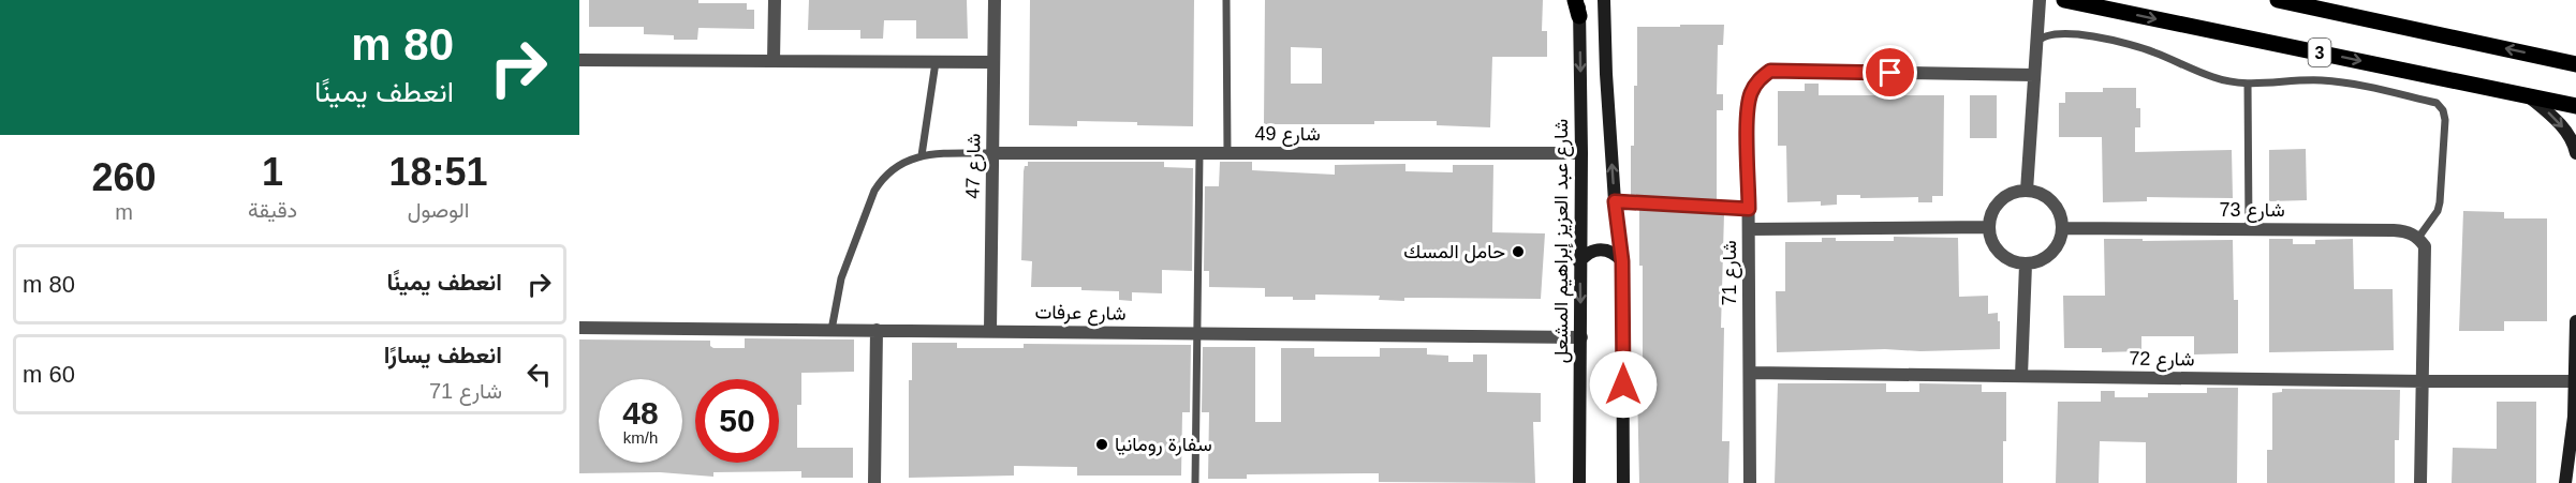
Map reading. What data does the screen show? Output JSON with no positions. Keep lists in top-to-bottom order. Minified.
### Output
{"streets":{"main road":["3","شارع عبد العزيز إبراهيم المشعل"],"street":["شارع 49","شارع 47","شارع 73","شارع 71","شارع عرفات","شارع 72"]},"crossings":[["شارع 49","شارع 47"],["شارع 49","شارع عبد العزيز إبراهيم المشعل"],["شارع 47","شارع عرفات"],["شارع عبد العزيز إبراهيم المشعل","شارع عرفات"],["شارع 71","شارع 72"]],"places":["حامل المسك","سفارة رومانيا"],"page":{"turn":["80 m","انعطف يمينًا"],"eta":["18:51","الوصول","1","دقيقة","260","m"],"list":[{"name":"انعطف يمينًا","value":"80 m"},{"name":"انعطف يسارًا","note":"شارع 71","value":"60 m"}],"speed":"48 km/h","limit":"50"}}
